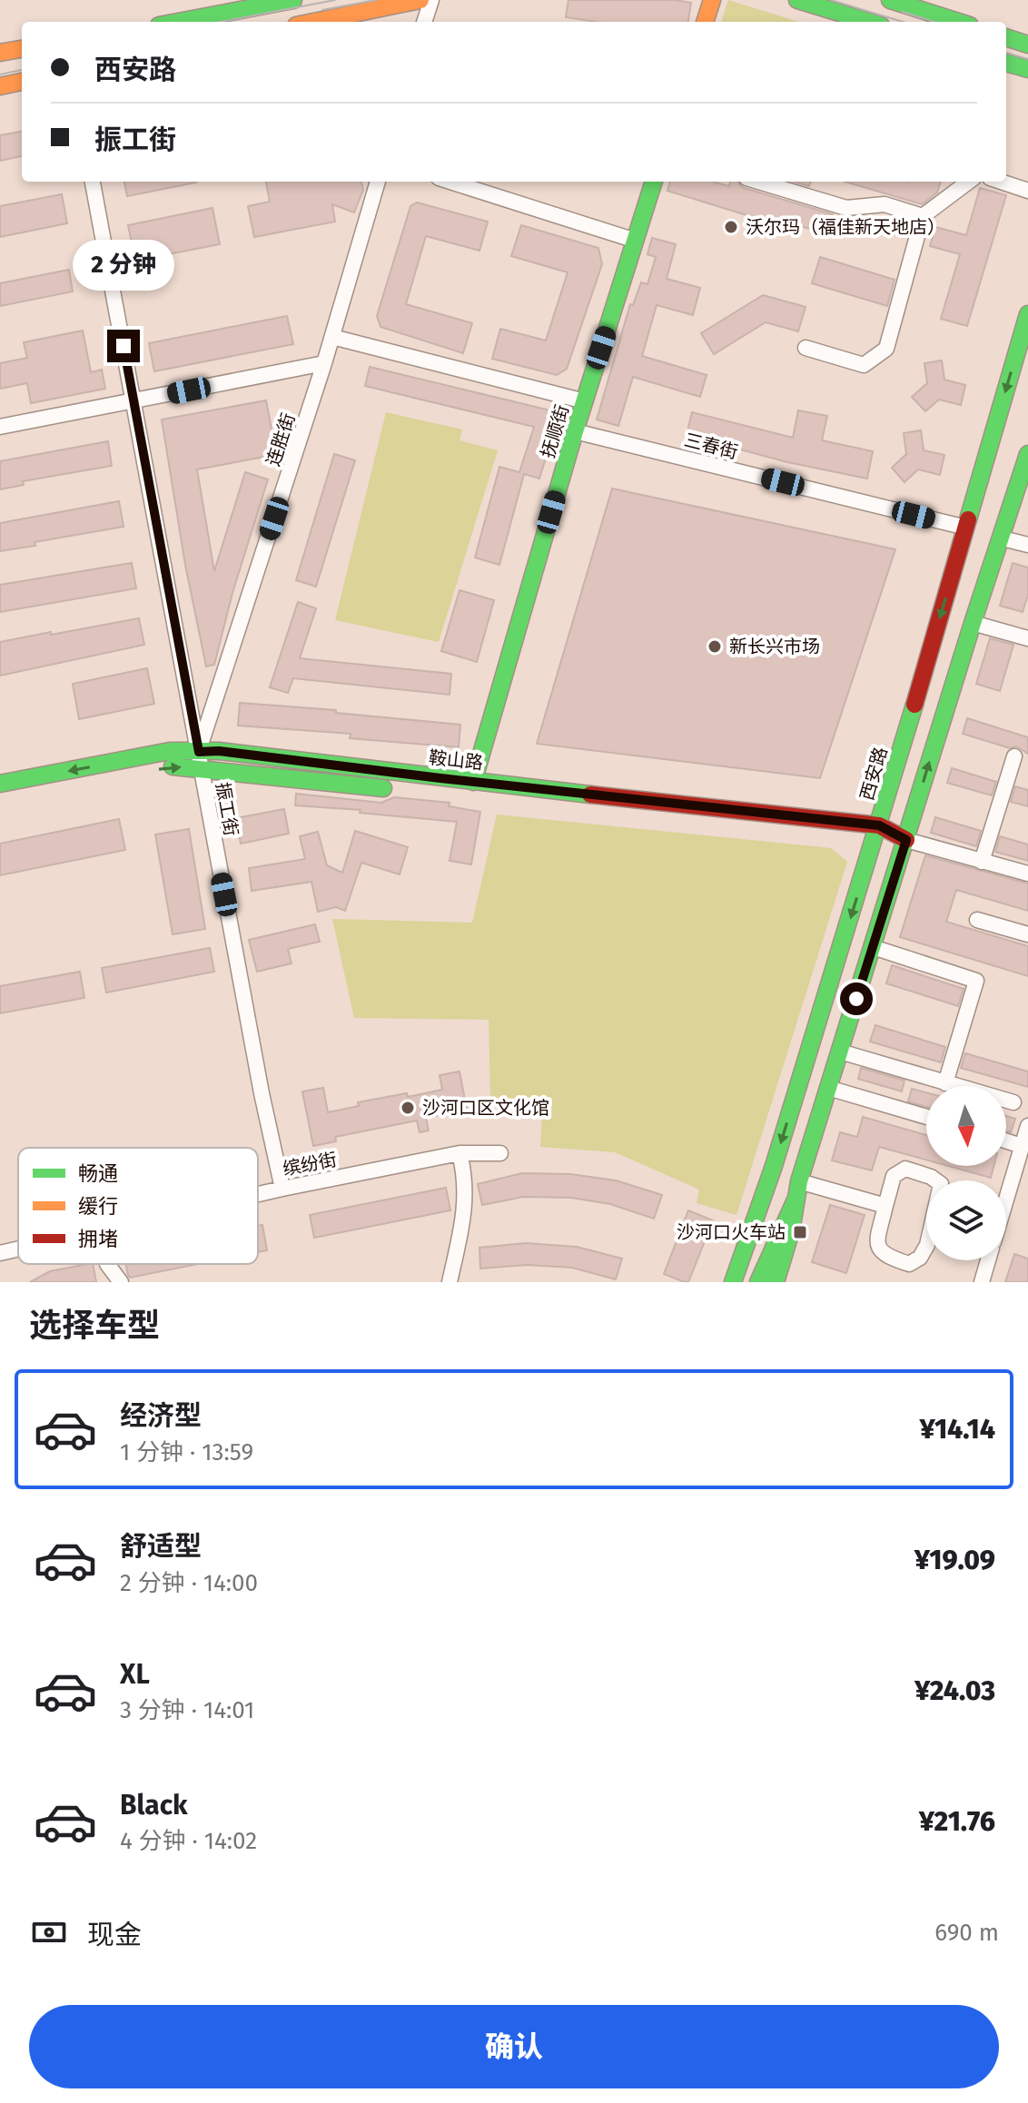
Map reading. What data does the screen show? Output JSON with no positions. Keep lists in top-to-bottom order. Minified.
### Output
{"streets":{"main road":["抚顺街","鞍山路","西安路"],"street":["连胜街","三春街","振工街","缤纷街"]},"crossings":[["抚顺街","三春街"],["抚顺街","鞍山路"],["连胜街","鞍山路"],["连胜街","振工街"],["三春街","西安路"],["鞍山路","西安路"],["鞍山路","振工街"],["振工街","缤纷街"]],"places":{"other":["沃尔玛（福佳新天地店）","新长兴市场","沙河口区文化馆"],"transit":["沙河口火车站"]},"legend":["畅通","缓行","拥堵"],"north":"bottom","page":{"banner":["西安路","振工街"],"bubble":"2 分钟","heading":"选择车型","list":[{"name":"经济型","note":"1 分钟 · 13:59","value":"¥14.14"},{"name":"舒适型","note":"2 分钟 · 14:00","value":"¥19.09"},{"name":"XL","note":"3 分钟 · 14:01","value":"¥24.03"},{"name":"Black","note":"4 分钟 · 14:02","value":"¥21.76"}],"pay":["现金","690 m"],"buttons":"确认"}}
